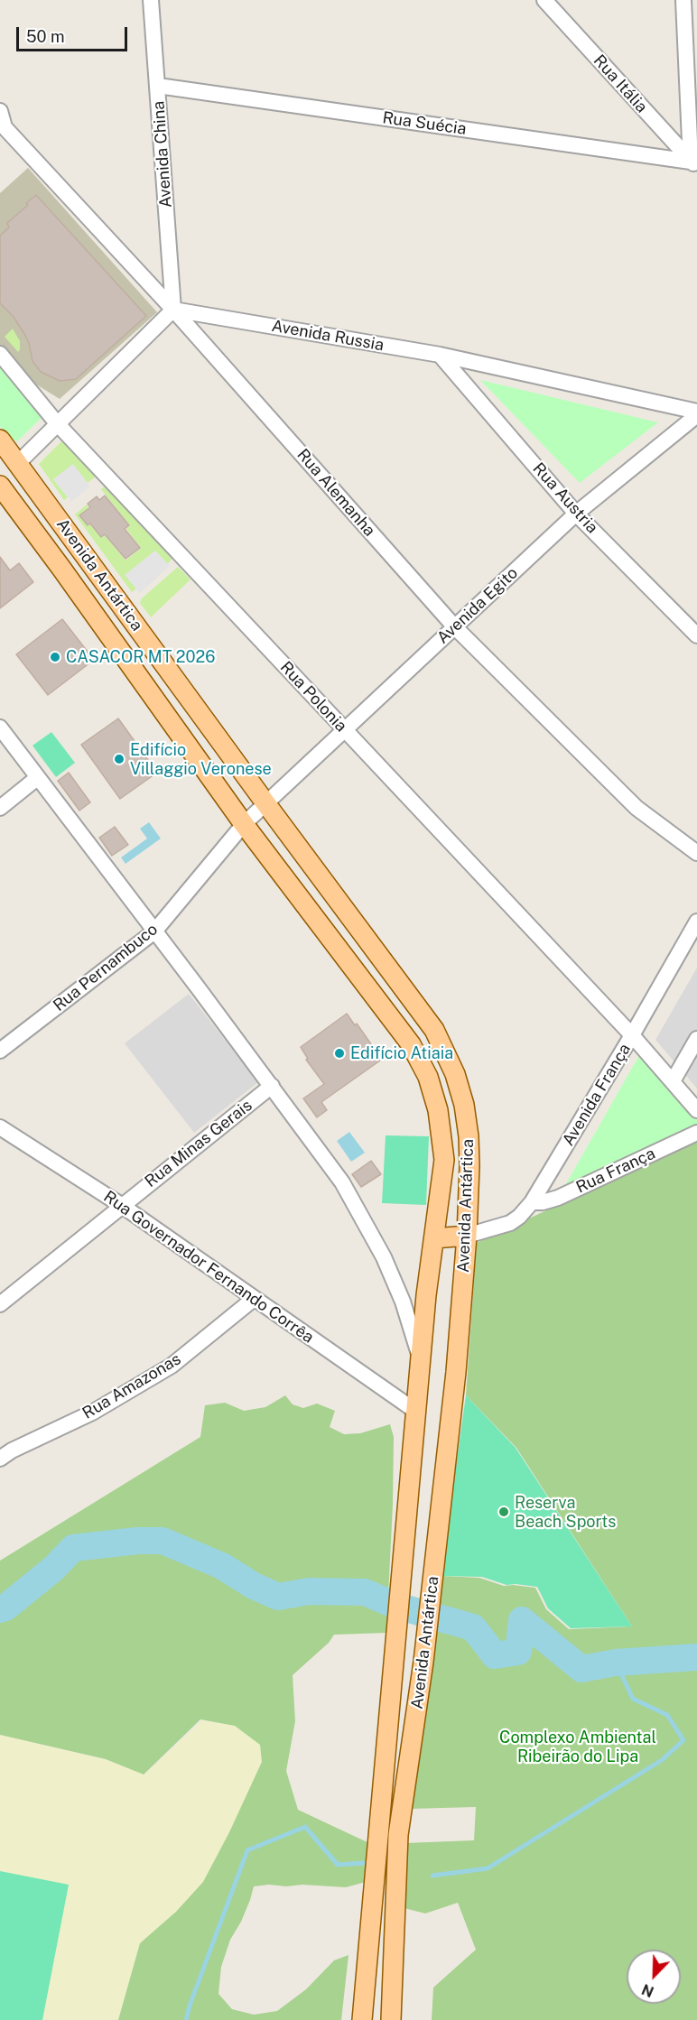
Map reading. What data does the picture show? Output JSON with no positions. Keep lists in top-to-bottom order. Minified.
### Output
{"streets":{"main road":["Avenida Antártica"],"street":["Rua Itália","Rua Suécia","Avenida China","Avenida Russia","Rua Alemanha","Rua Austria","Avenida Egito","Rua Polonia","Rua Pernambuco","Avenida França","Rua Minas Gerais","Rua França","Rua Governador Fernando Corrêa","Rua Amazonas"]},"crossings":[["Rua Itália","Rua Suécia"],["Rua Suécia","Avenida China"],["Avenida China","Avenida Russia"],["Avenida China","Rua Alemanha"],["Avenida Russia","Rua Alemanha"],["Avenida Russia","Rua Austria"],["Avenida Russia","Avenida Egito"],["Rua Alemanha","Avenida Egito"],["Rua Austria","Avenida Egito"],["Avenida Antártica","Avenida Egito"],["Avenida Antártica","Rua Pernambuco"],["Avenida Antártica","Avenida França"],["Avenida Antártica","Rua Governador Fernando Corrêa"],["Avenida Egito","Rua Polonia"],["Avenida Egito","Rua Pernambuco"],["Rua Polonia","Avenida França"],["Avenida França","Rua França"],["Rua Minas Gerais","Rua Governador Fernando Corrêa"],["Rua Governador Fernando Corrêa","Rua Amazonas"]],"parks":["Complexo Ambiental Ribeirão do Lipa"],"places":["CASACOR MT 2026","Edifício Villaggio Veronese","Edifício Atiaia","Reserva Beach Sports"],"scale_bar":"50 m","north":"bottom left"}
